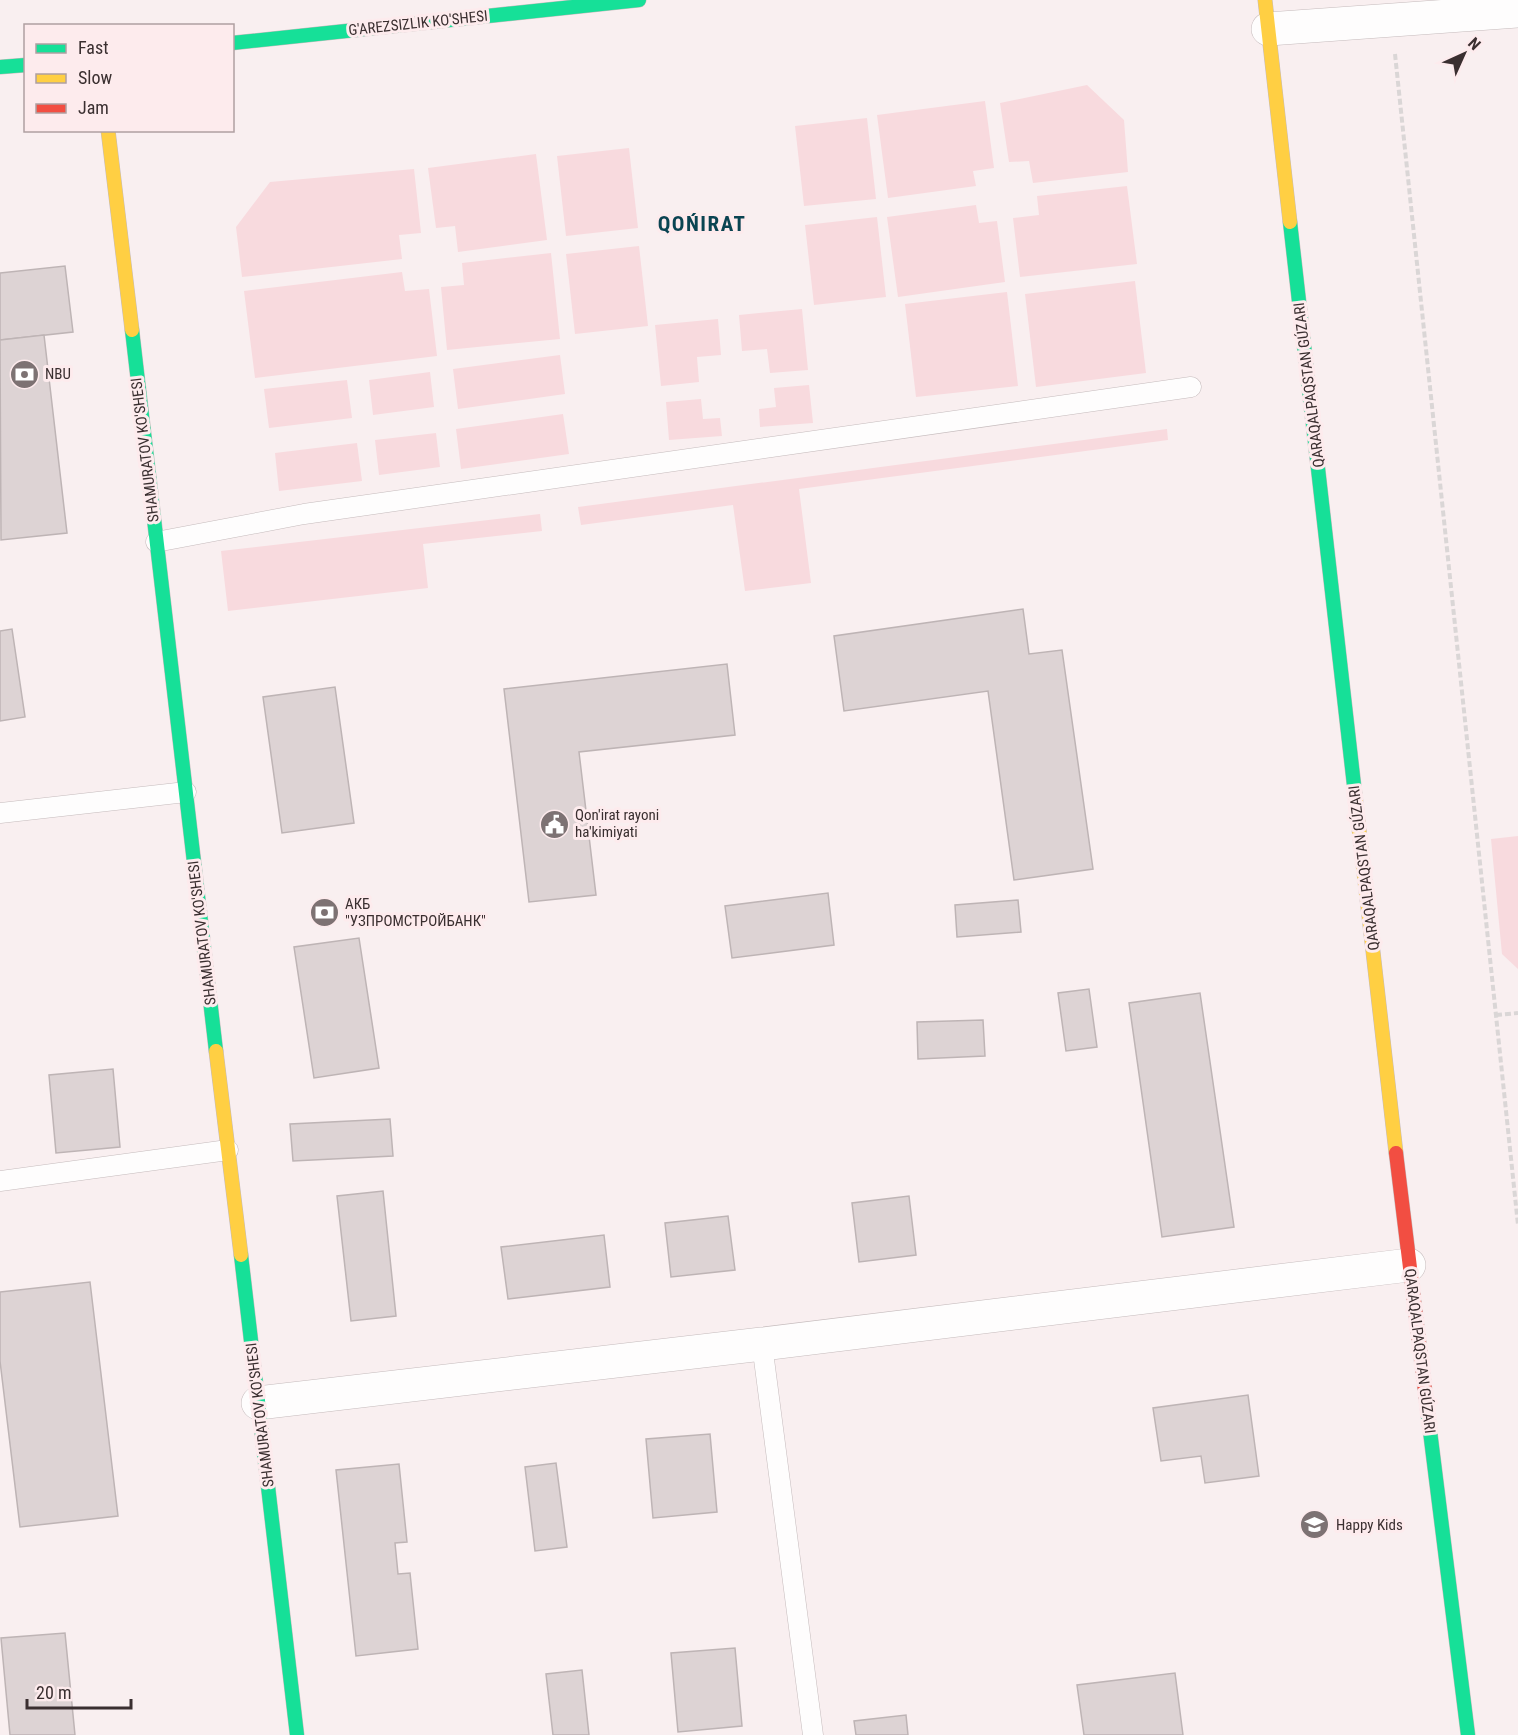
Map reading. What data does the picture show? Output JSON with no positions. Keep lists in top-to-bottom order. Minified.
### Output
{"streets":{"street":["G'AREZSIZLIK KO'SHESI","SHAMURATOV KO'SHESI"]},"districts":["QOŃIRAT"],"places":{"bank":["NBU","АКБ \"УЗПРОМСТРОЙБАНК\""],"public building":["Qon'irat rayoni ha'kimiyati"],"school or university":["Happy Kids"]},"legend":["Fast","Slow","Jam"],"scale_bar":"20 m","north":"top right"}
